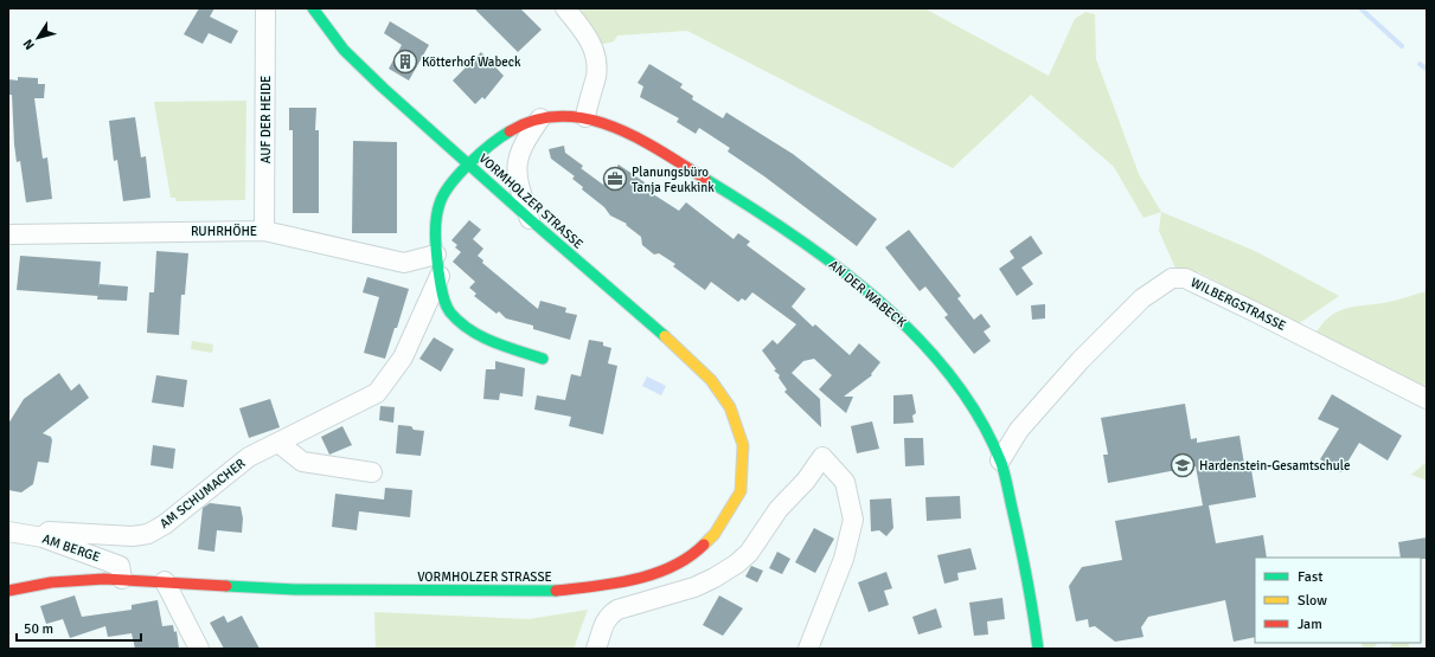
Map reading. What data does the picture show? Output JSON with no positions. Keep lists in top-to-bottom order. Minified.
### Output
{"streets":{"main road":["VORMHOLZER STRASSE","AN DER WABECK"],"street":["AUF DER HEIDE","RUHRHÖHE","WILBERGSTRASSE","AM SCHUMACHER","AM BERGE"]},"crossings":[["AUF DER HEIDE","RUHRHÖHE"],["VORMHOLZER STRASSE","AN DER WABECK"],["VORMHOLZER STRASSE","AM BERGE"],["AN DER WABECK","WILBERGSTRASSE"],["AM SCHUMACHER","AM BERGE"]],"places":{"building":["Kötterhof Wabeck"],"office":["Planungsbüro Tanja Feukkink"],"school or university":["Hardenstein-Gesamtschule"]},"legend":["Fast","Slow","Jam"],"scale_bar":"50 m","north":"bottom left"}
